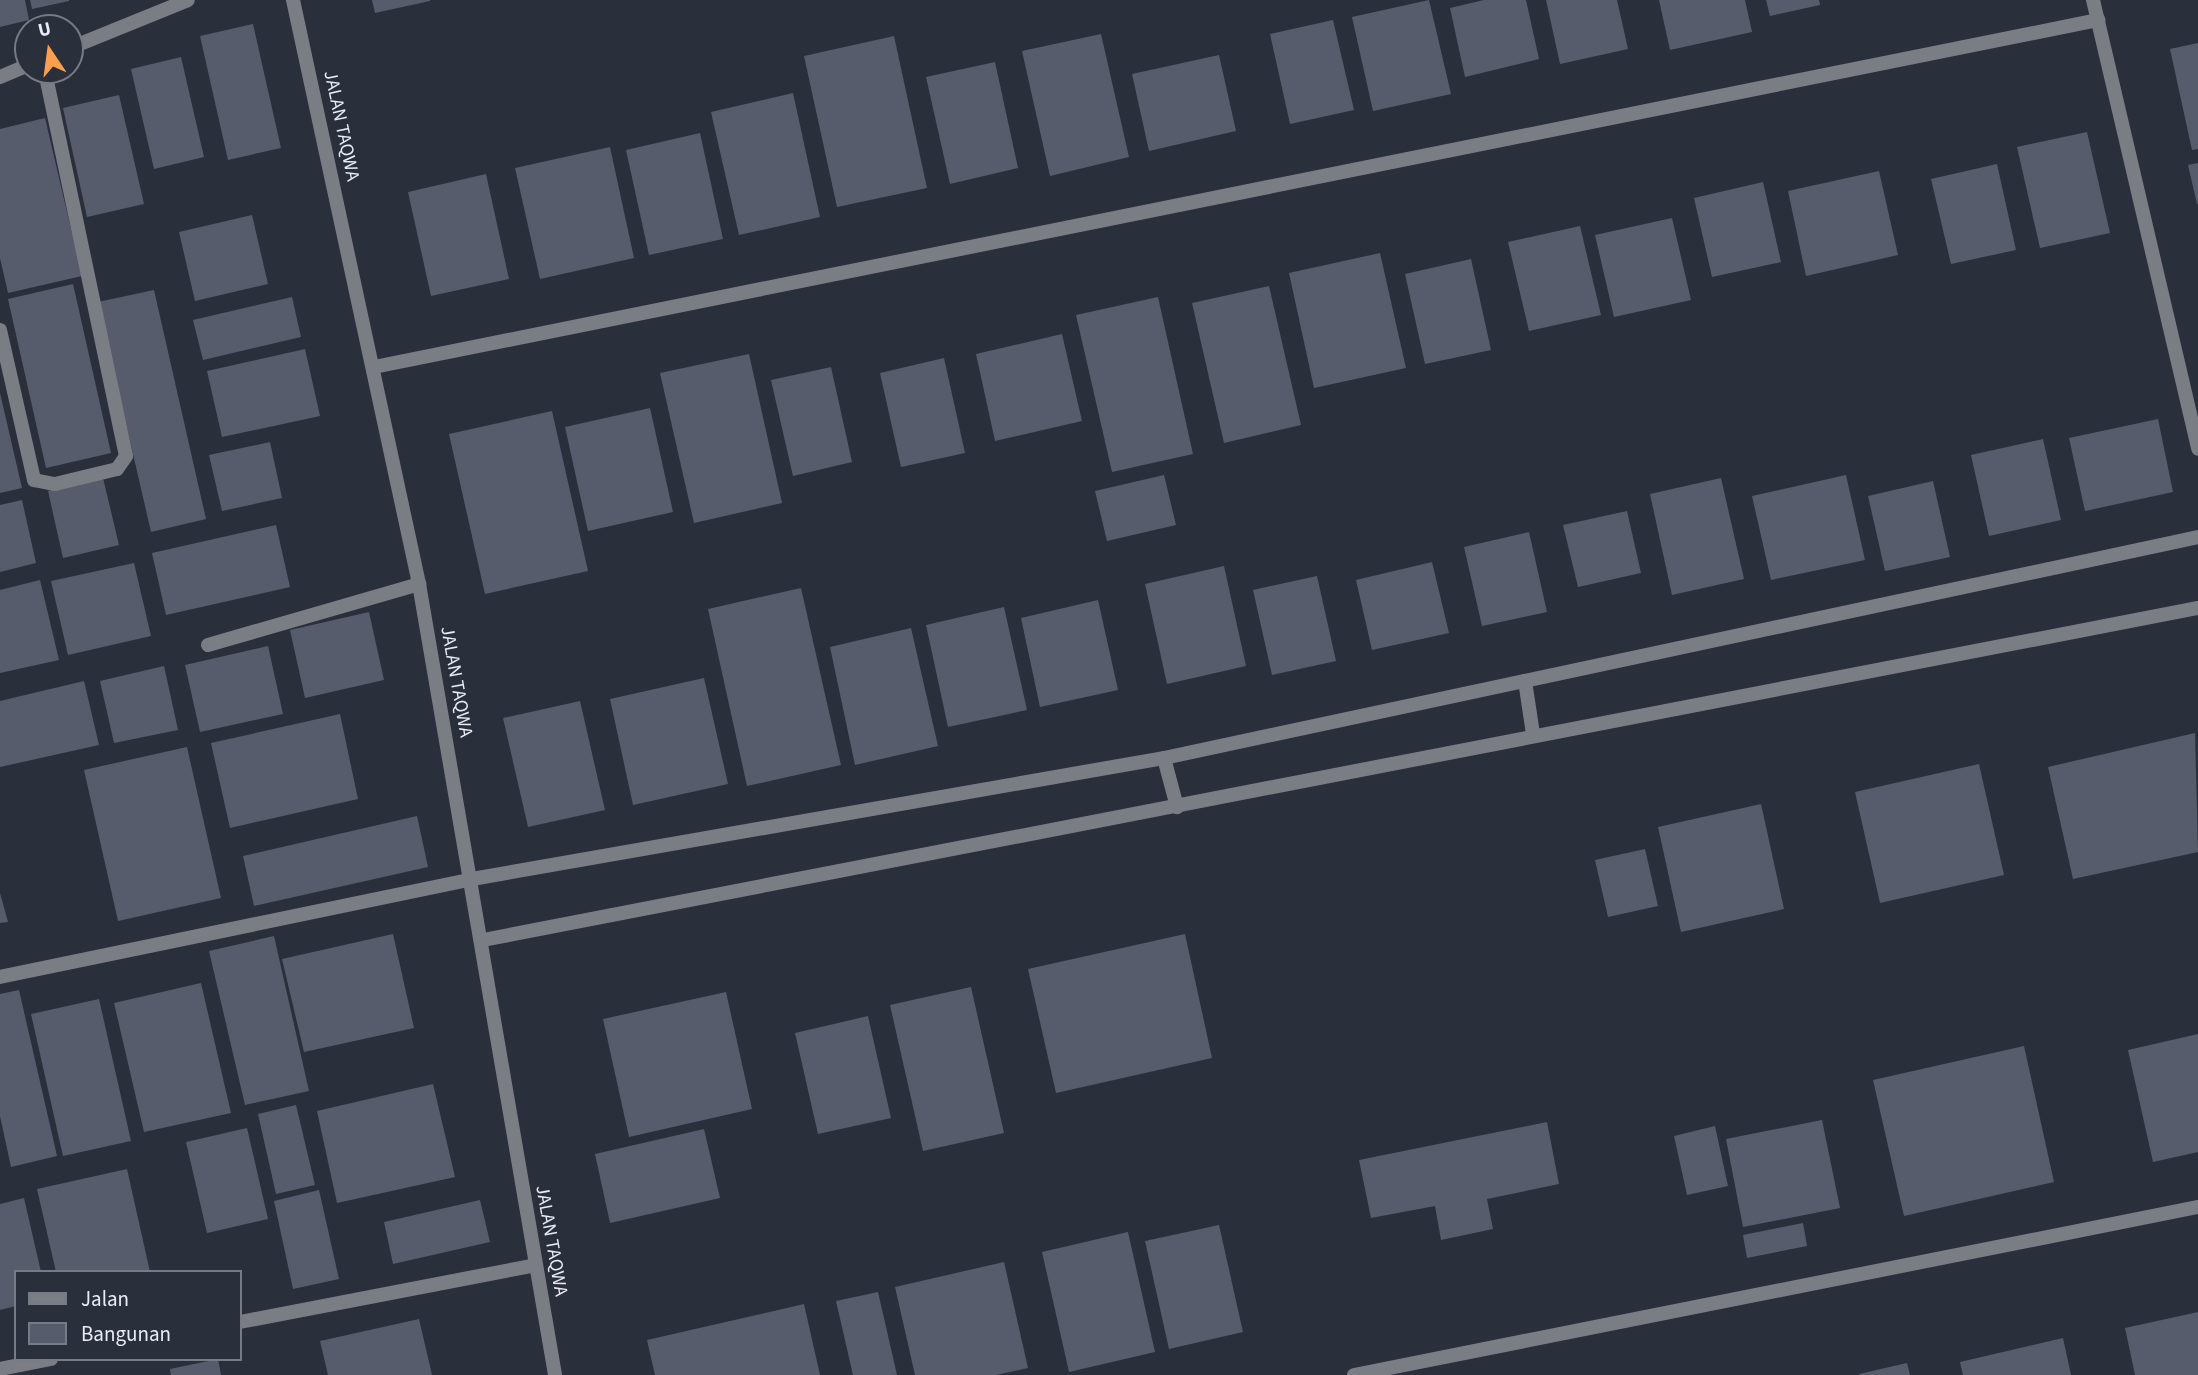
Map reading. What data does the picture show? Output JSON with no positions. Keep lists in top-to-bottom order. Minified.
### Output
{"streets":{"street":["JALAN TAQWA"]},"legend":["Jalan","Bangunan"],"north":"top"}
